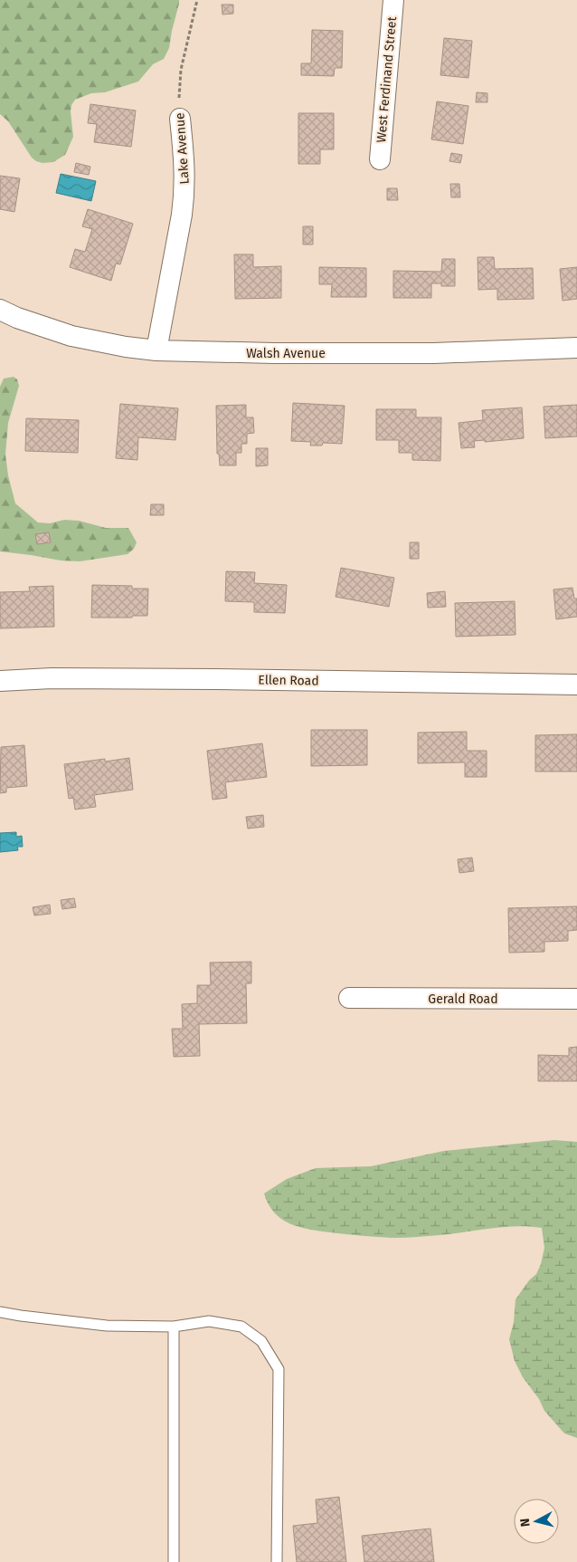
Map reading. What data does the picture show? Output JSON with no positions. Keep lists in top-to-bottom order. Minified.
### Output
{"streets":{"street":["West Ferdinand Street","Lake Avenue","Walsh Avenue","Ellen Road","Gerald Road"]},"crossings":[["Lake Avenue","Walsh Avenue"]],"north":"left"}
